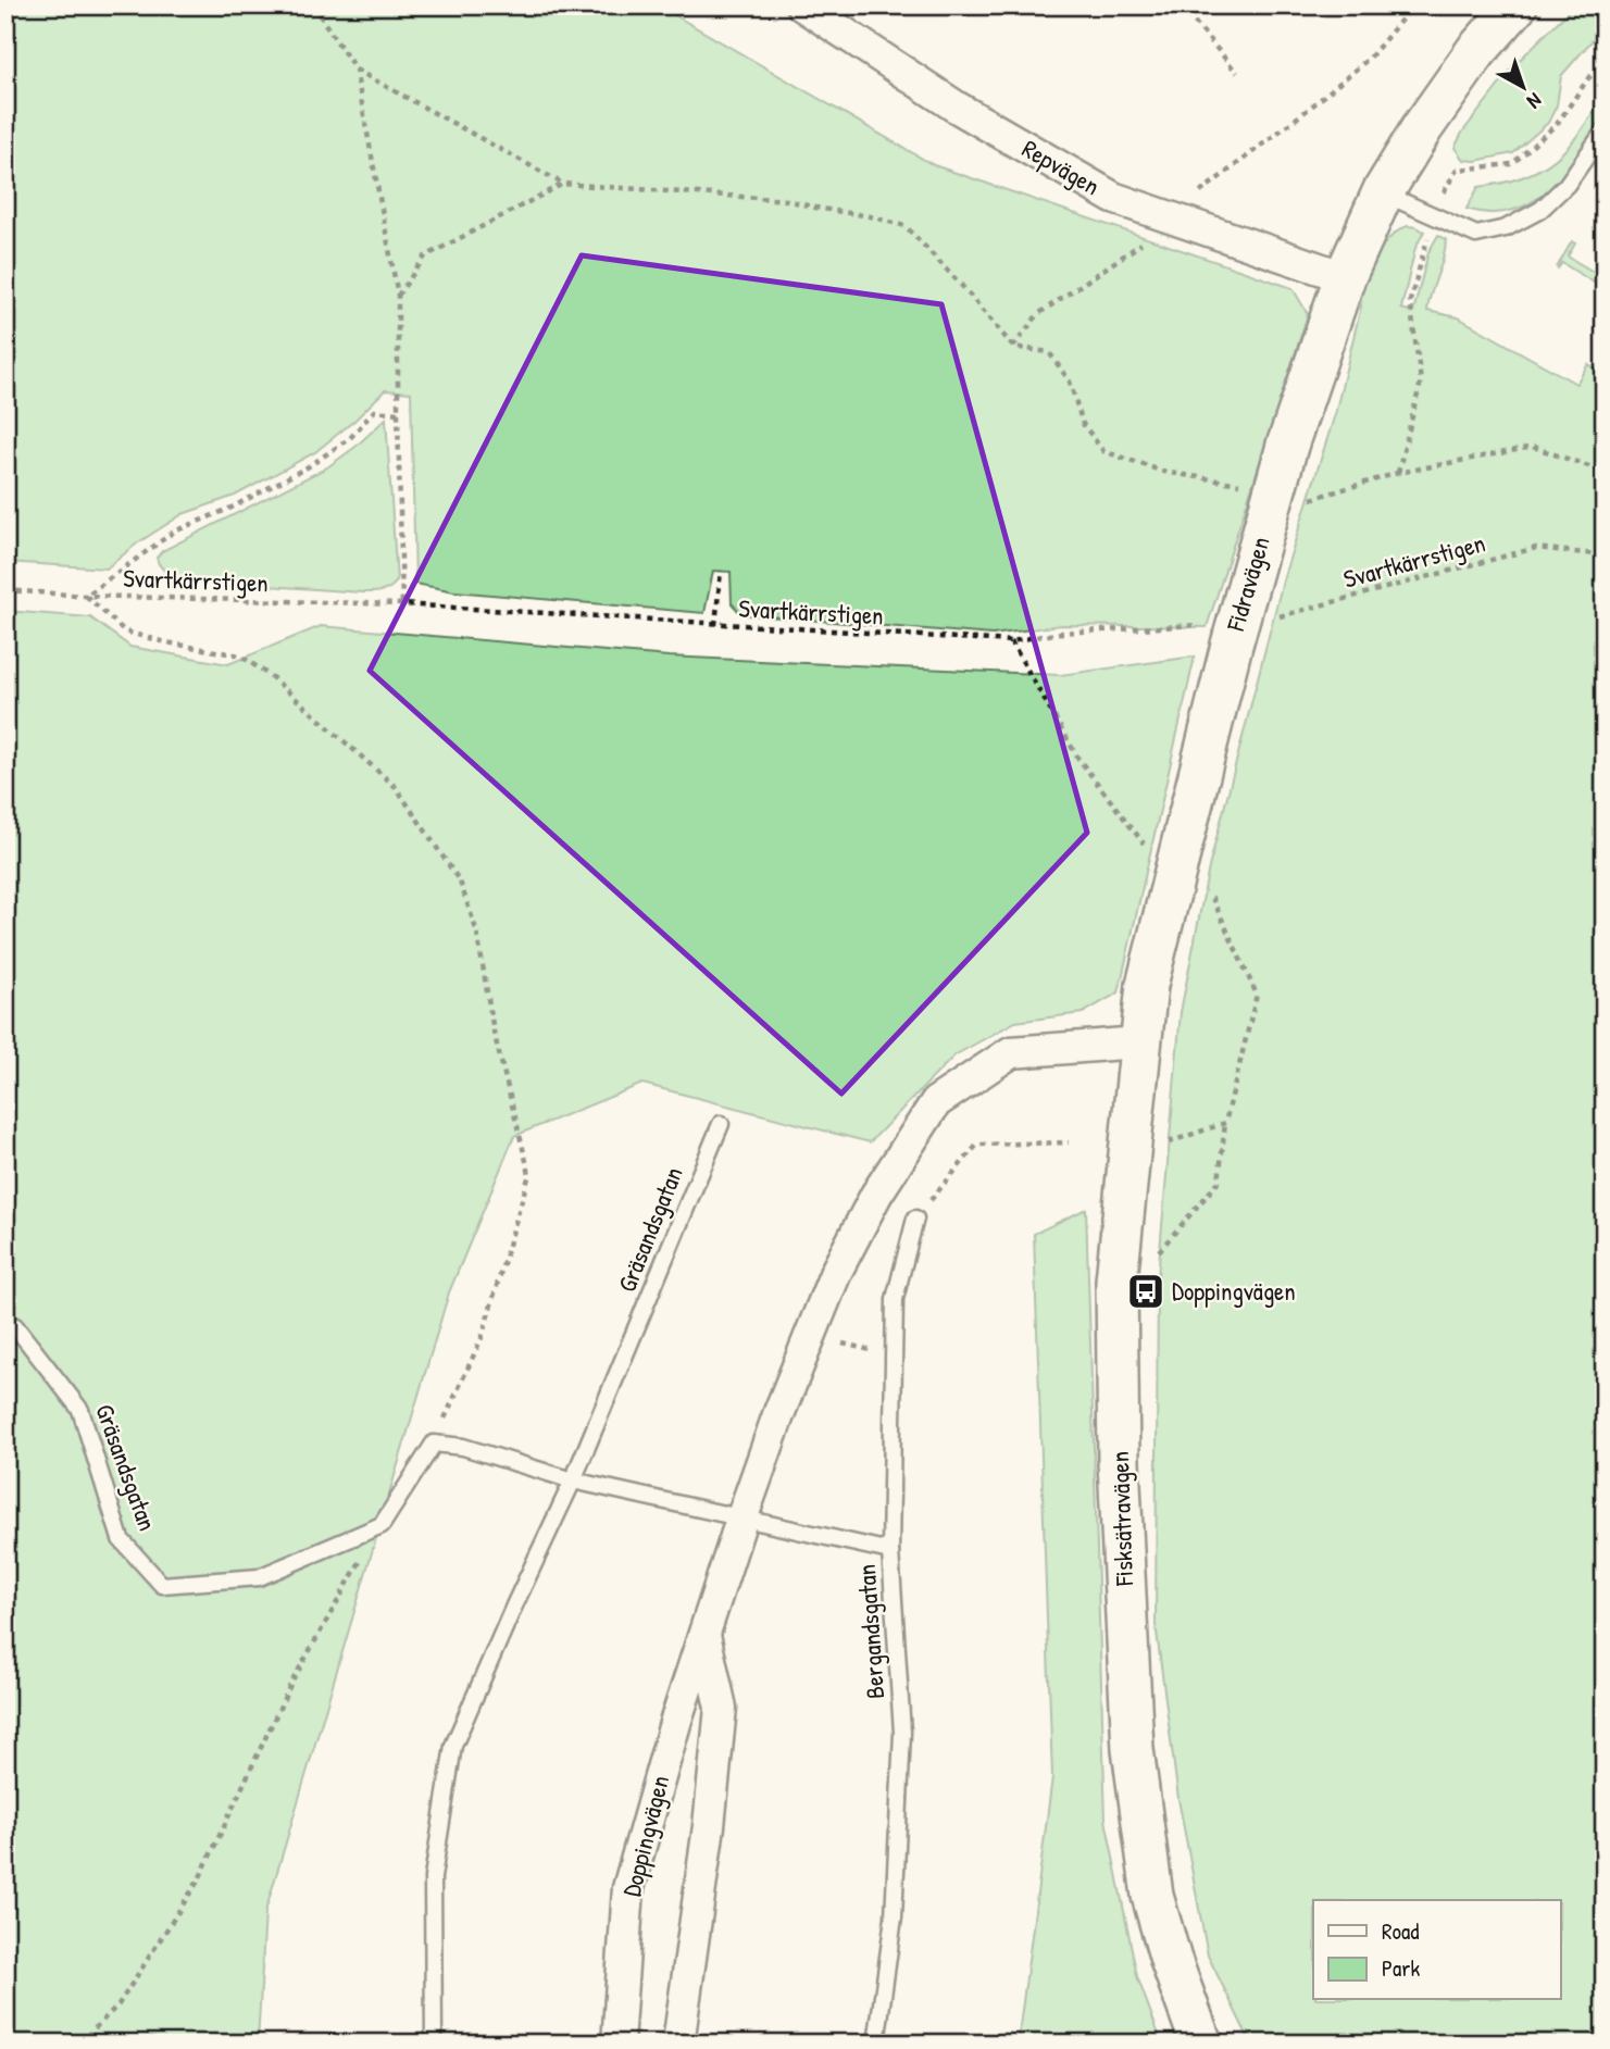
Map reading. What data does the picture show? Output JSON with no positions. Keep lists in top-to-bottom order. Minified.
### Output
{"streets":{"street":["Repvägen","Fidravägen","Fisksätravägen","Doppingvägen"],"lane":["Gräsandsgatan","Bergandsgatan"],"path":["Svartkärrstigen"]},"crossings":[["Repvägen","Fidravägen"],["Fidravägen","Fisksätravägen"],["Fisksätravägen","Doppingvägen"]],"places":{"bus stop":["Doppingvägen"]},"legend":["Road","Park"],"north":"bottom right"}
